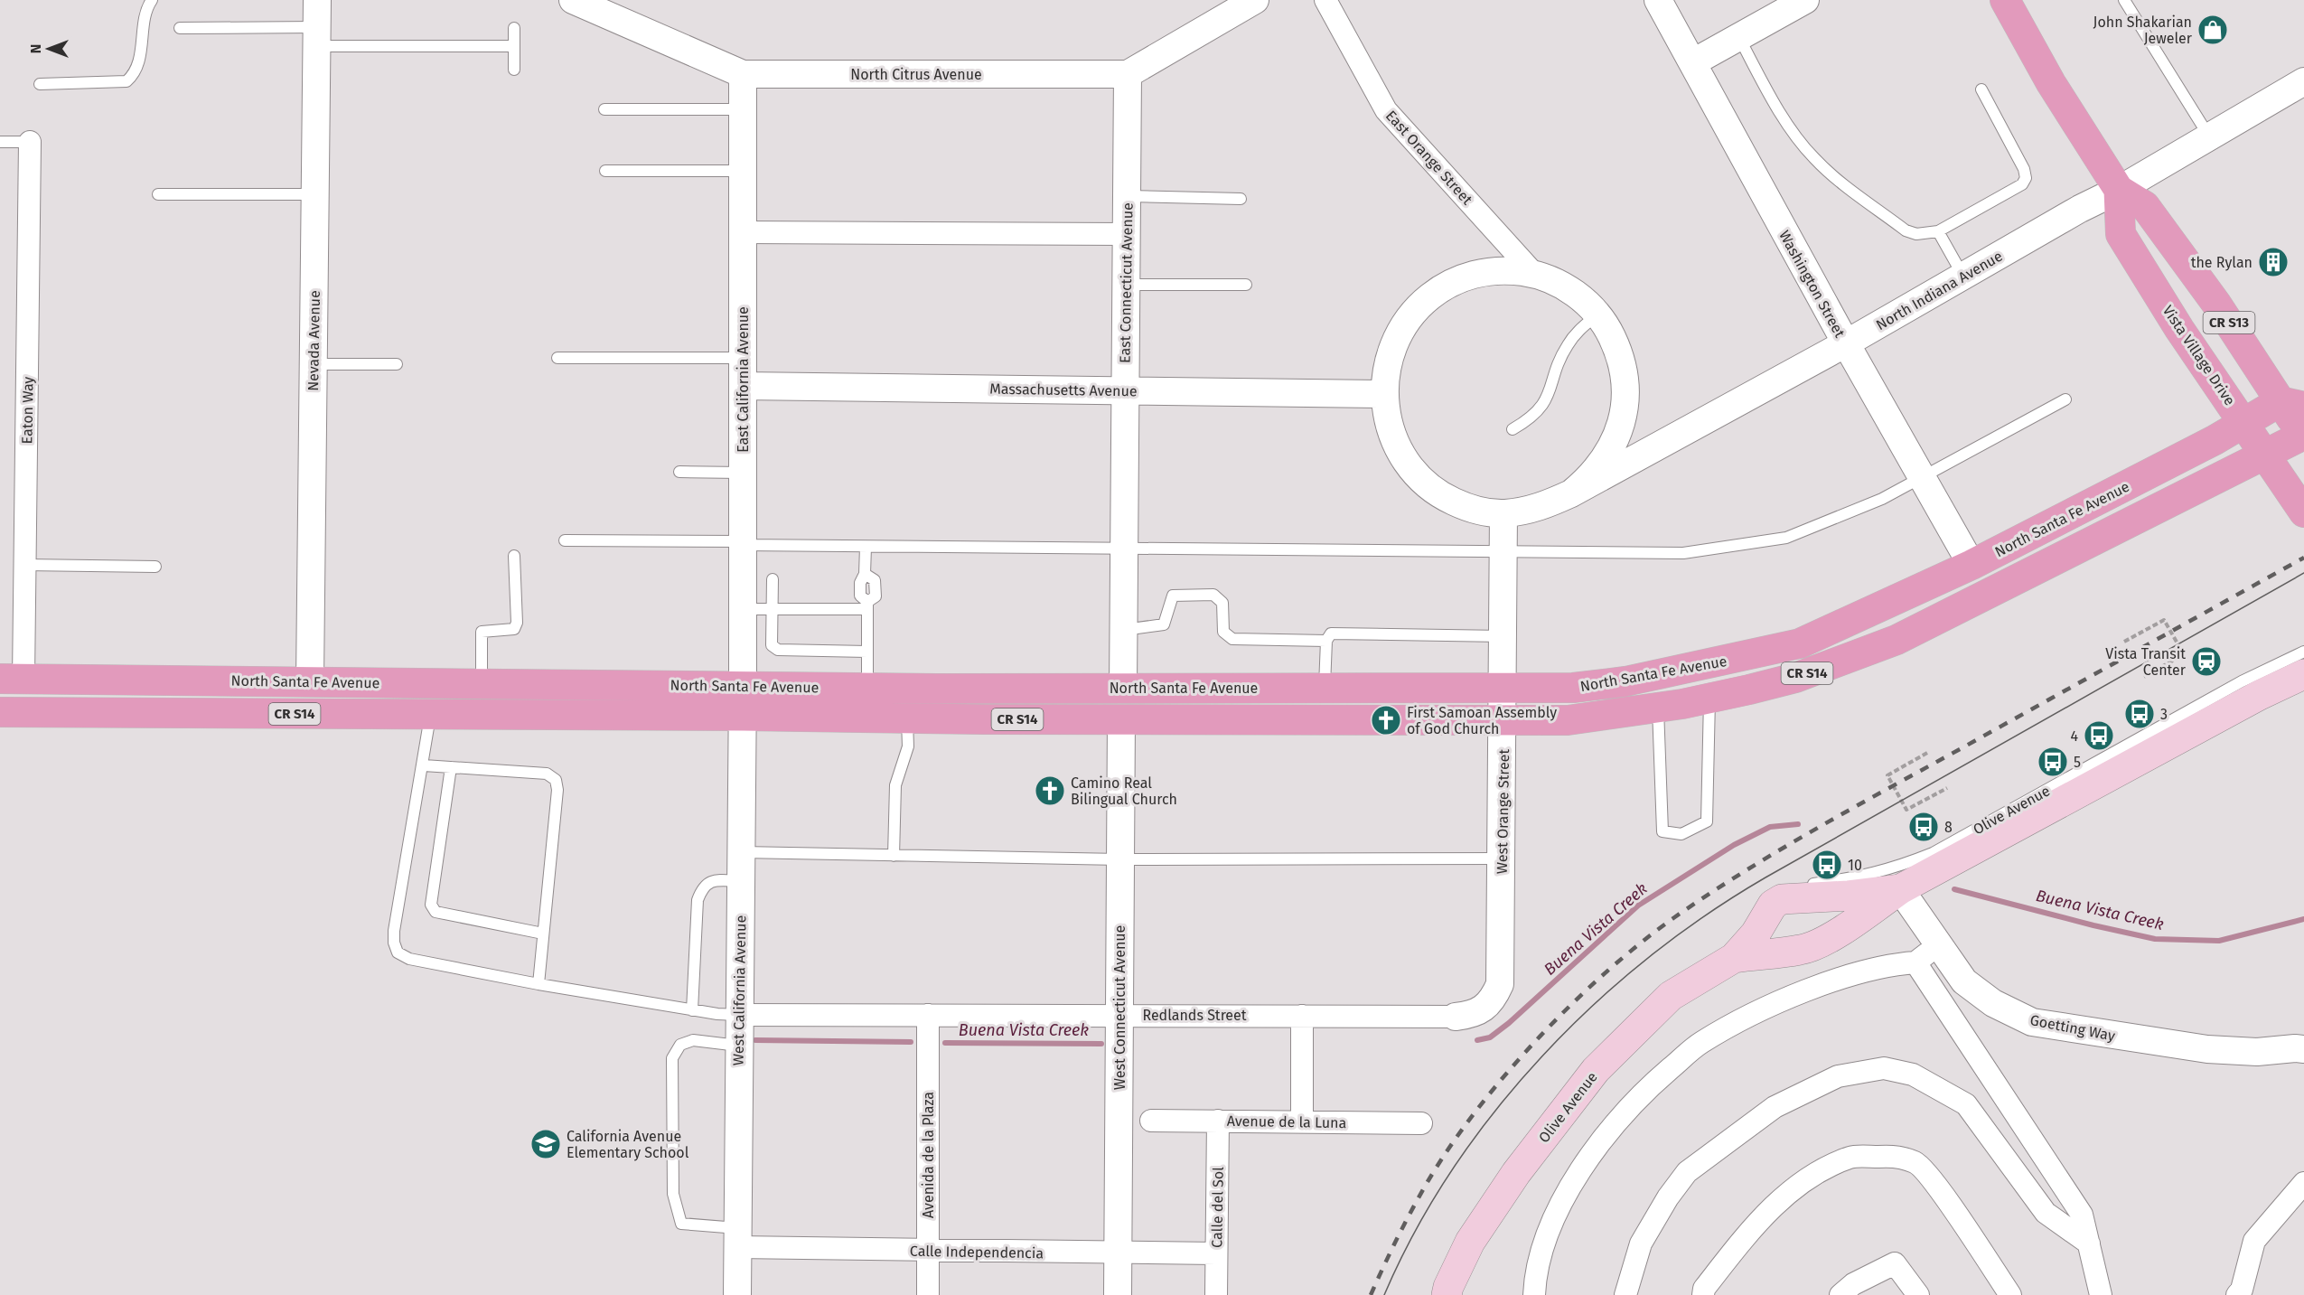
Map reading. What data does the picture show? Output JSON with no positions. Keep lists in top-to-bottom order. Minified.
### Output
{"streets":{"main road":["CR S13","Vista Village Drive","North Santa Fe Avenue","CR S14","Olive Avenue"],"street":["North Citrus Avenue","East Orange Street","East Connecticut Avenue","Washington Street","North Indiana Avenue","Nevada Avenue","East California Avenue","Massachusetts Avenue","Eaton Way","West Orange Street","West California Avenue","West Connecticut Avenue","Redlands Street","Goetting Way","Avenue de la Luna","Avenida de la Plaza","Calle del Sol","Calle Independencia"]},"crossings":[["North Citrus Avenue","East Connecticut Avenue"],["North Citrus Avenue","East California Avenue"],["East Connecticut Avenue","Massachusetts Avenue"],["East Connecticut Avenue","North Santa Fe Avenue"],["Washington Street","North Indiana Avenue"],["Washington Street","North Santa Fe Avenue"],["North Indiana Avenue","CR S13"],["North Indiana Avenue","Vista Village Drive"],["CR S13","Vista Village Drive"],["CR S13","North Santa Fe Avenue"],["Nevada Avenue","North Santa Fe Avenue"],["Vista Village Drive","North Santa Fe Avenue"],["East California Avenue","Massachusetts Avenue"],["East California Avenue","North Santa Fe Avenue"],["East California Avenue","West California Avenue"],["Eaton Way","North Santa Fe Avenue"],["North Santa Fe Avenue","West Orange Street"],["North Santa Fe Avenue","West California Avenue"],["North Santa Fe Avenue","West Connecticut Avenue"],["Olive Avenue","Goetting Way"],["West Orange Street","Redlands Street"],["West California Avenue","Redlands Street"],["West California Avenue","Calle Independencia"],["West Connecticut Avenue","Redlands Street"],["West Connecticut Avenue","Calle Independencia"],["Redlands Street","Avenida de la Plaza"],["Avenue de la Luna","Calle del Sol"],["Avenida de la Plaza","Calle Independencia"],["Calle del Sol","Calle Independencia"]],"water":["Buena Vista Creek"],"places":{"shop":["John Shakarian Jeweler"],"building":["the Rylan"],"station":["Vista Transit Center"],"bus stop":["3","4","5","8","10"],"church":["First Samoan Assembly of God Church","Camino Real Bilingual Church"],"school or university":["California Avenue Elementary School"]},"north":"left"}
